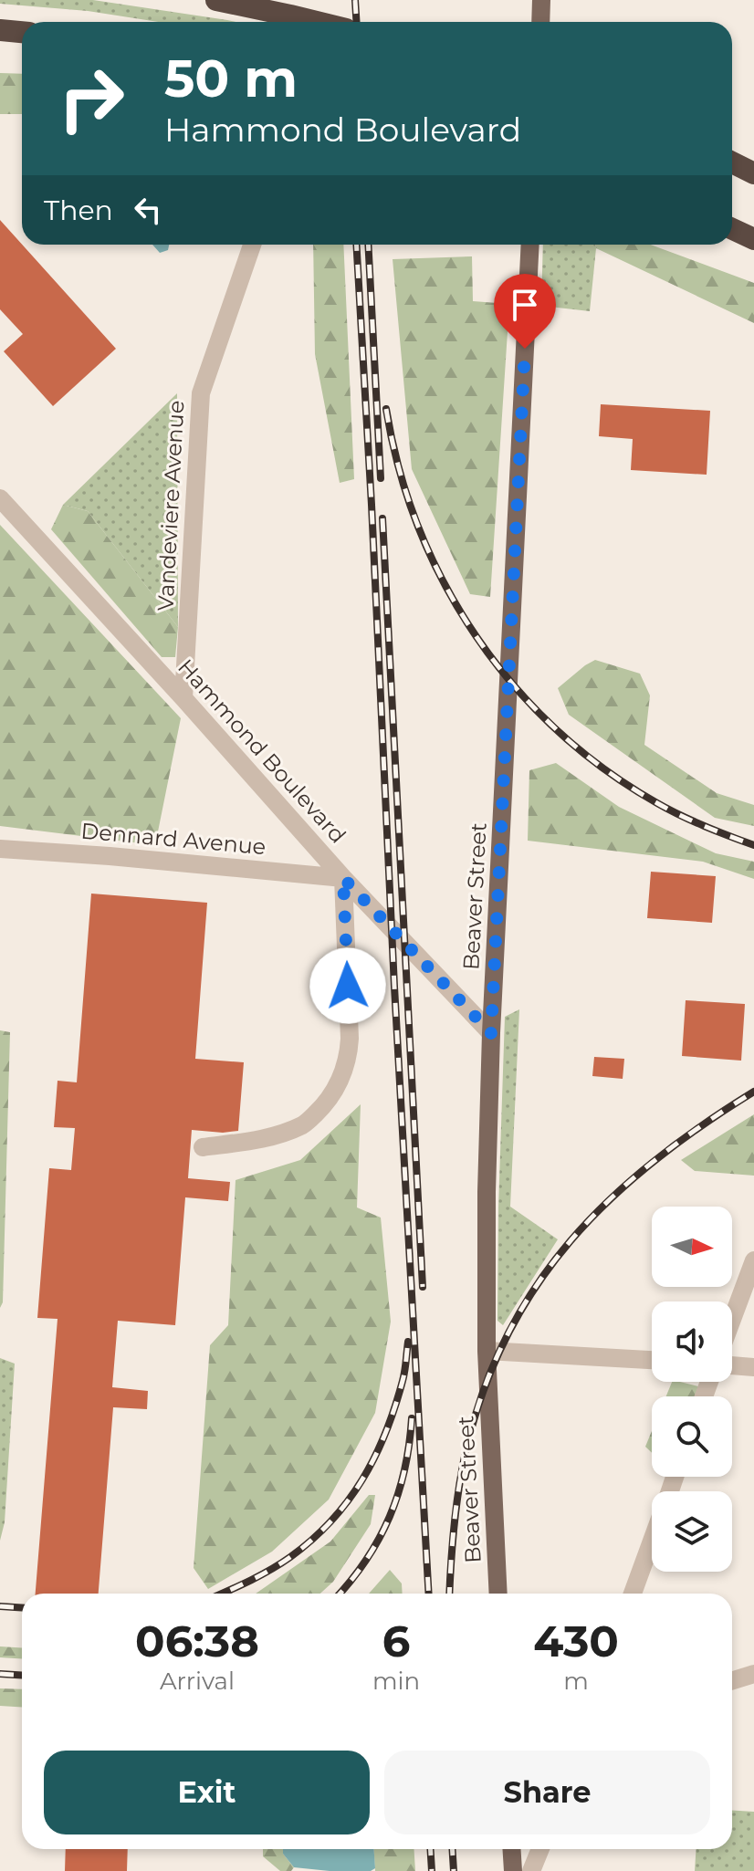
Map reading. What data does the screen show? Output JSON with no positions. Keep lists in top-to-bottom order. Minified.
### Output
{"streets":{"main road":["Beaver Street"],"street":["Vandeviere Avenue","Hammond Boulevard","Dennard Avenue"]},"crossings":[["Vandeviere Avenue","Hammond Boulevard"],["Hammond Boulevard","Dennard Avenue"],["Hammond Boulevard","Beaver Street"]],"north":"right","page":{"turn":["50 m","Hammond Boulevard"],"then":"Then","eta":["06:38","Arrival","6","min","430","m"],"buttons":["Exit","Share"]}}
